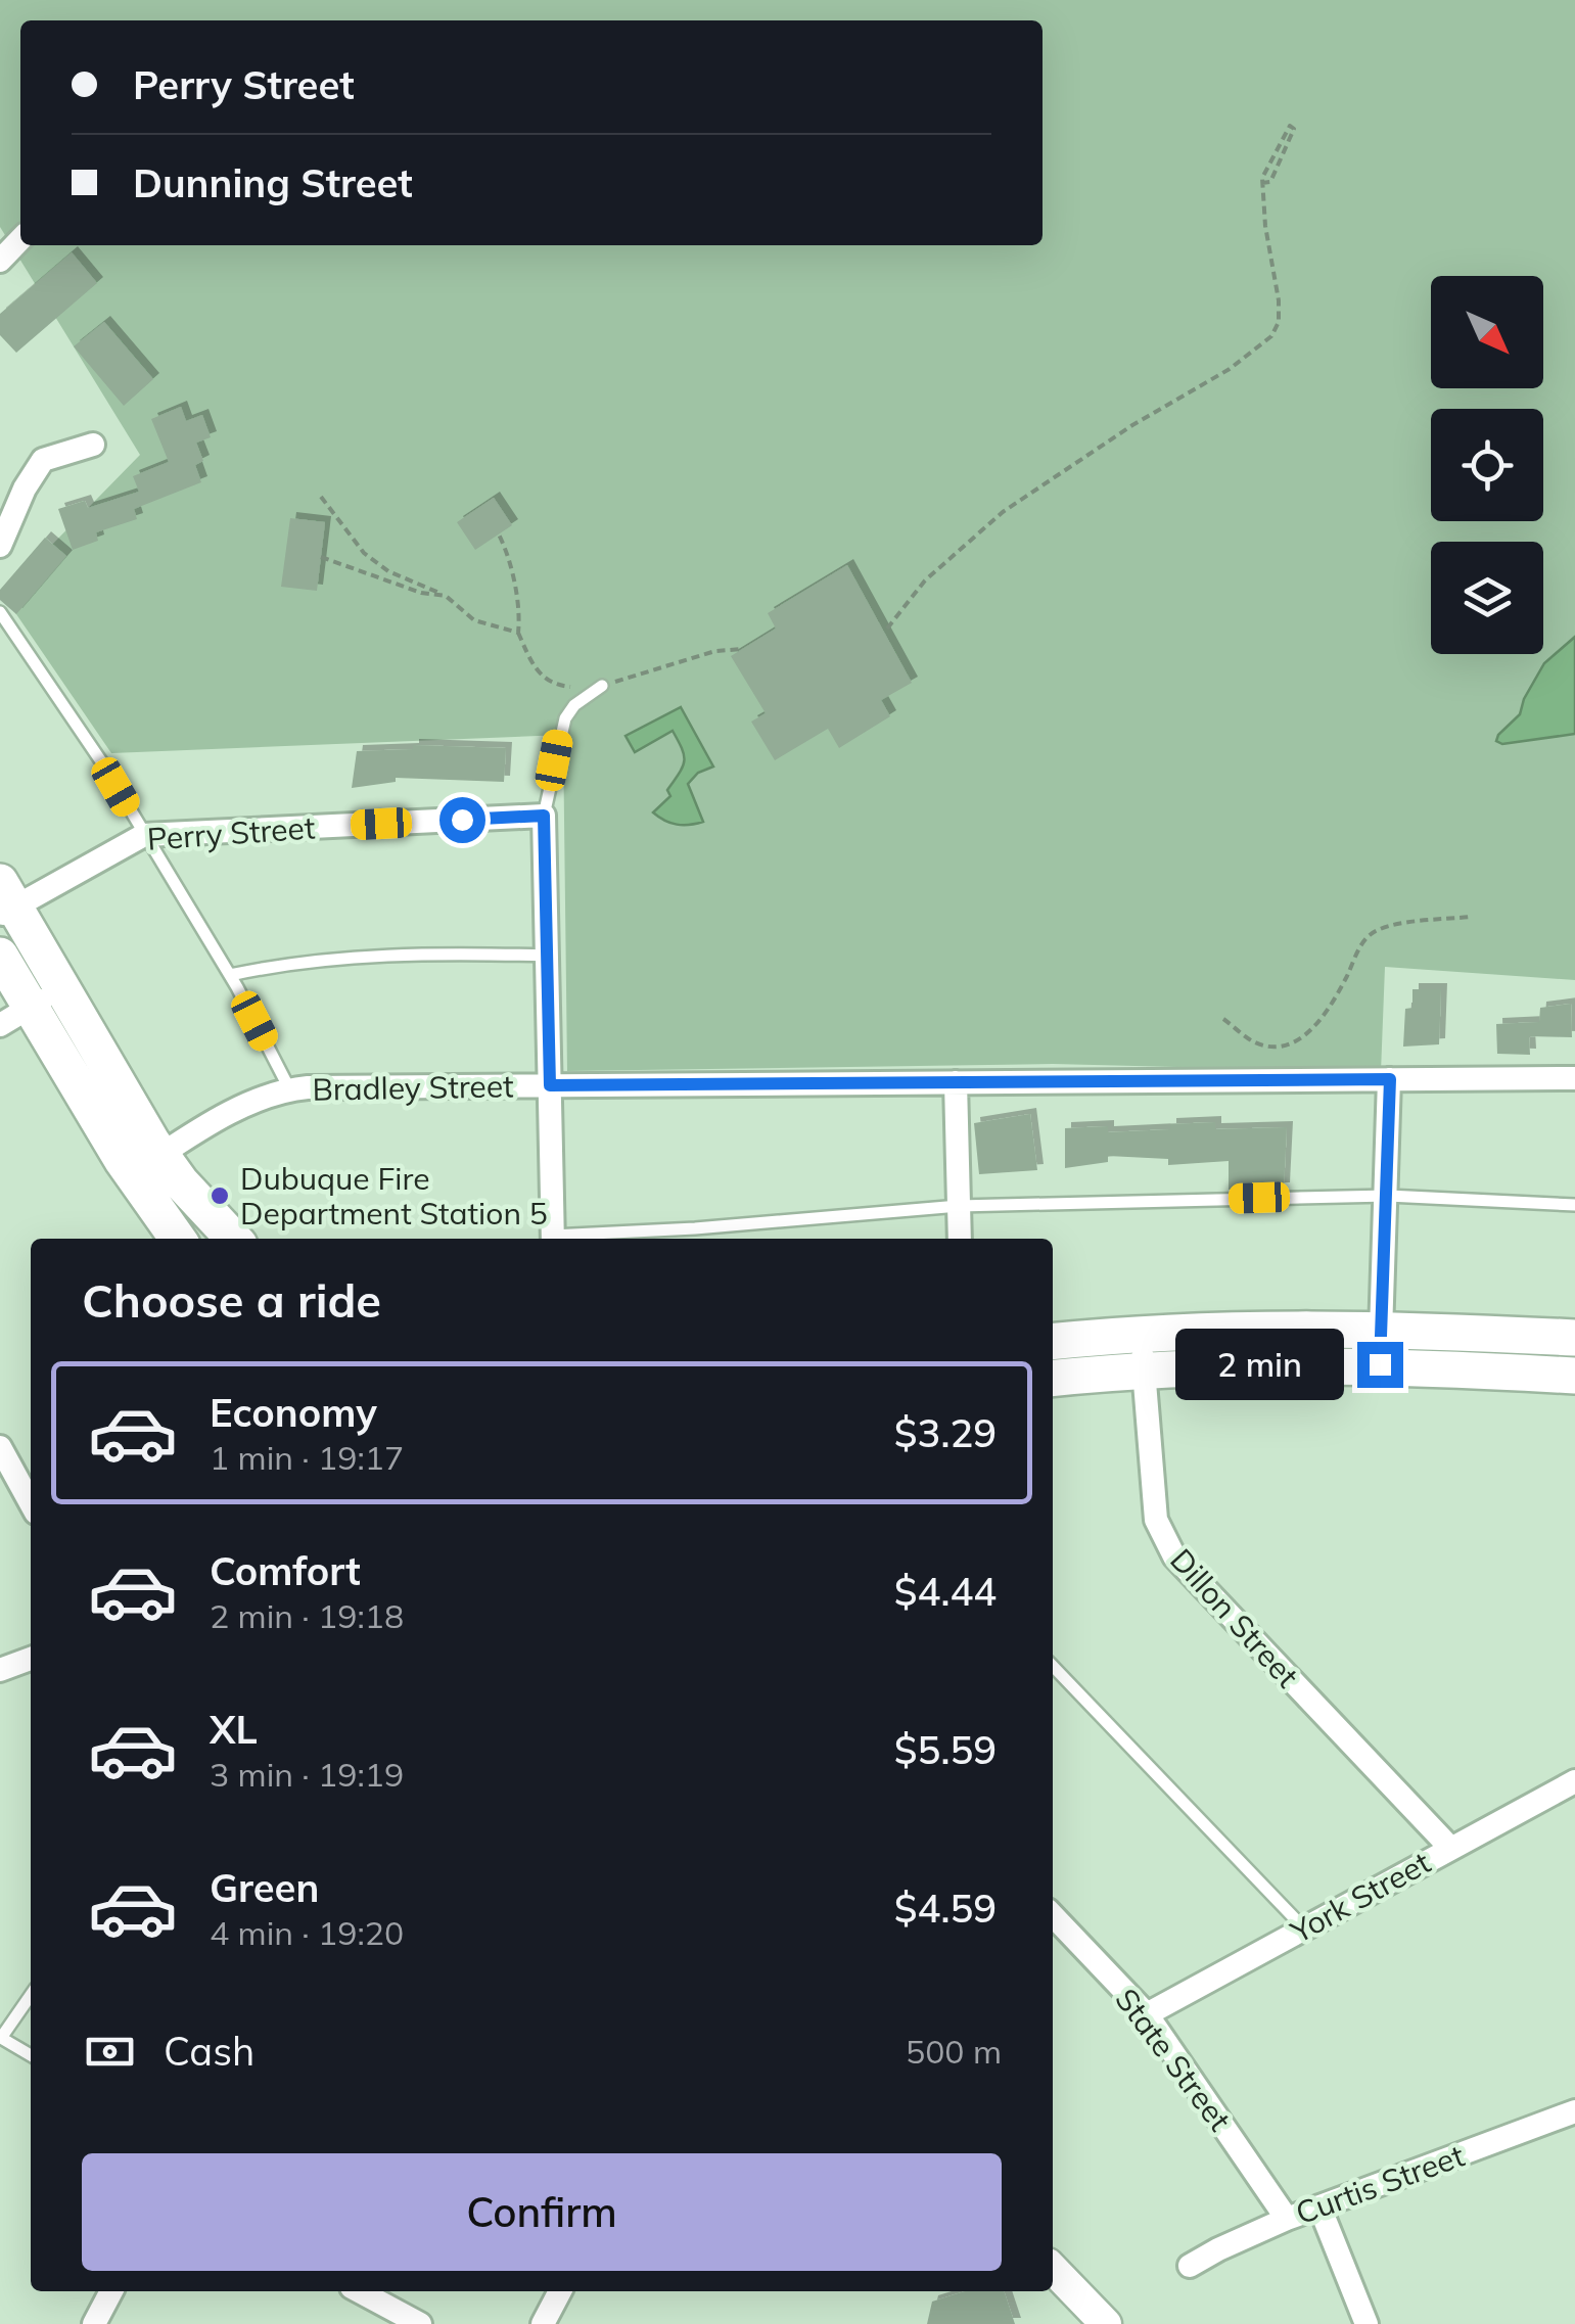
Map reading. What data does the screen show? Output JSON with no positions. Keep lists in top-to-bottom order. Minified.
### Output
{"streets":{"street":["Perry Street","Bradley Street","Dillon Street","York Street","State Street","Curtis Street"]},"crossings":[["Dillon Street","York Street"],["York Street","State Street"],["State Street","Curtis Street"]],"places":["Dubuque Fire Department Station 5"],"north":"bottom right","page":{"banner":["Perry Street","Dunning Street"],"heading":"Choose a ride","bubble":"2 min","list":[{"name":"Economy","note":"1 min · 19:17","value":"$3.29"},{"name":"Comfort","note":"2 min · 19:18","value":"$4.44"},{"name":"XL","note":"3 min · 19:19","value":"$5.59"},{"name":"Green","note":"4 min · 19:20","value":"$4.59"}],"pay":["Cash","500 m"],"buttons":"Confirm"}}
